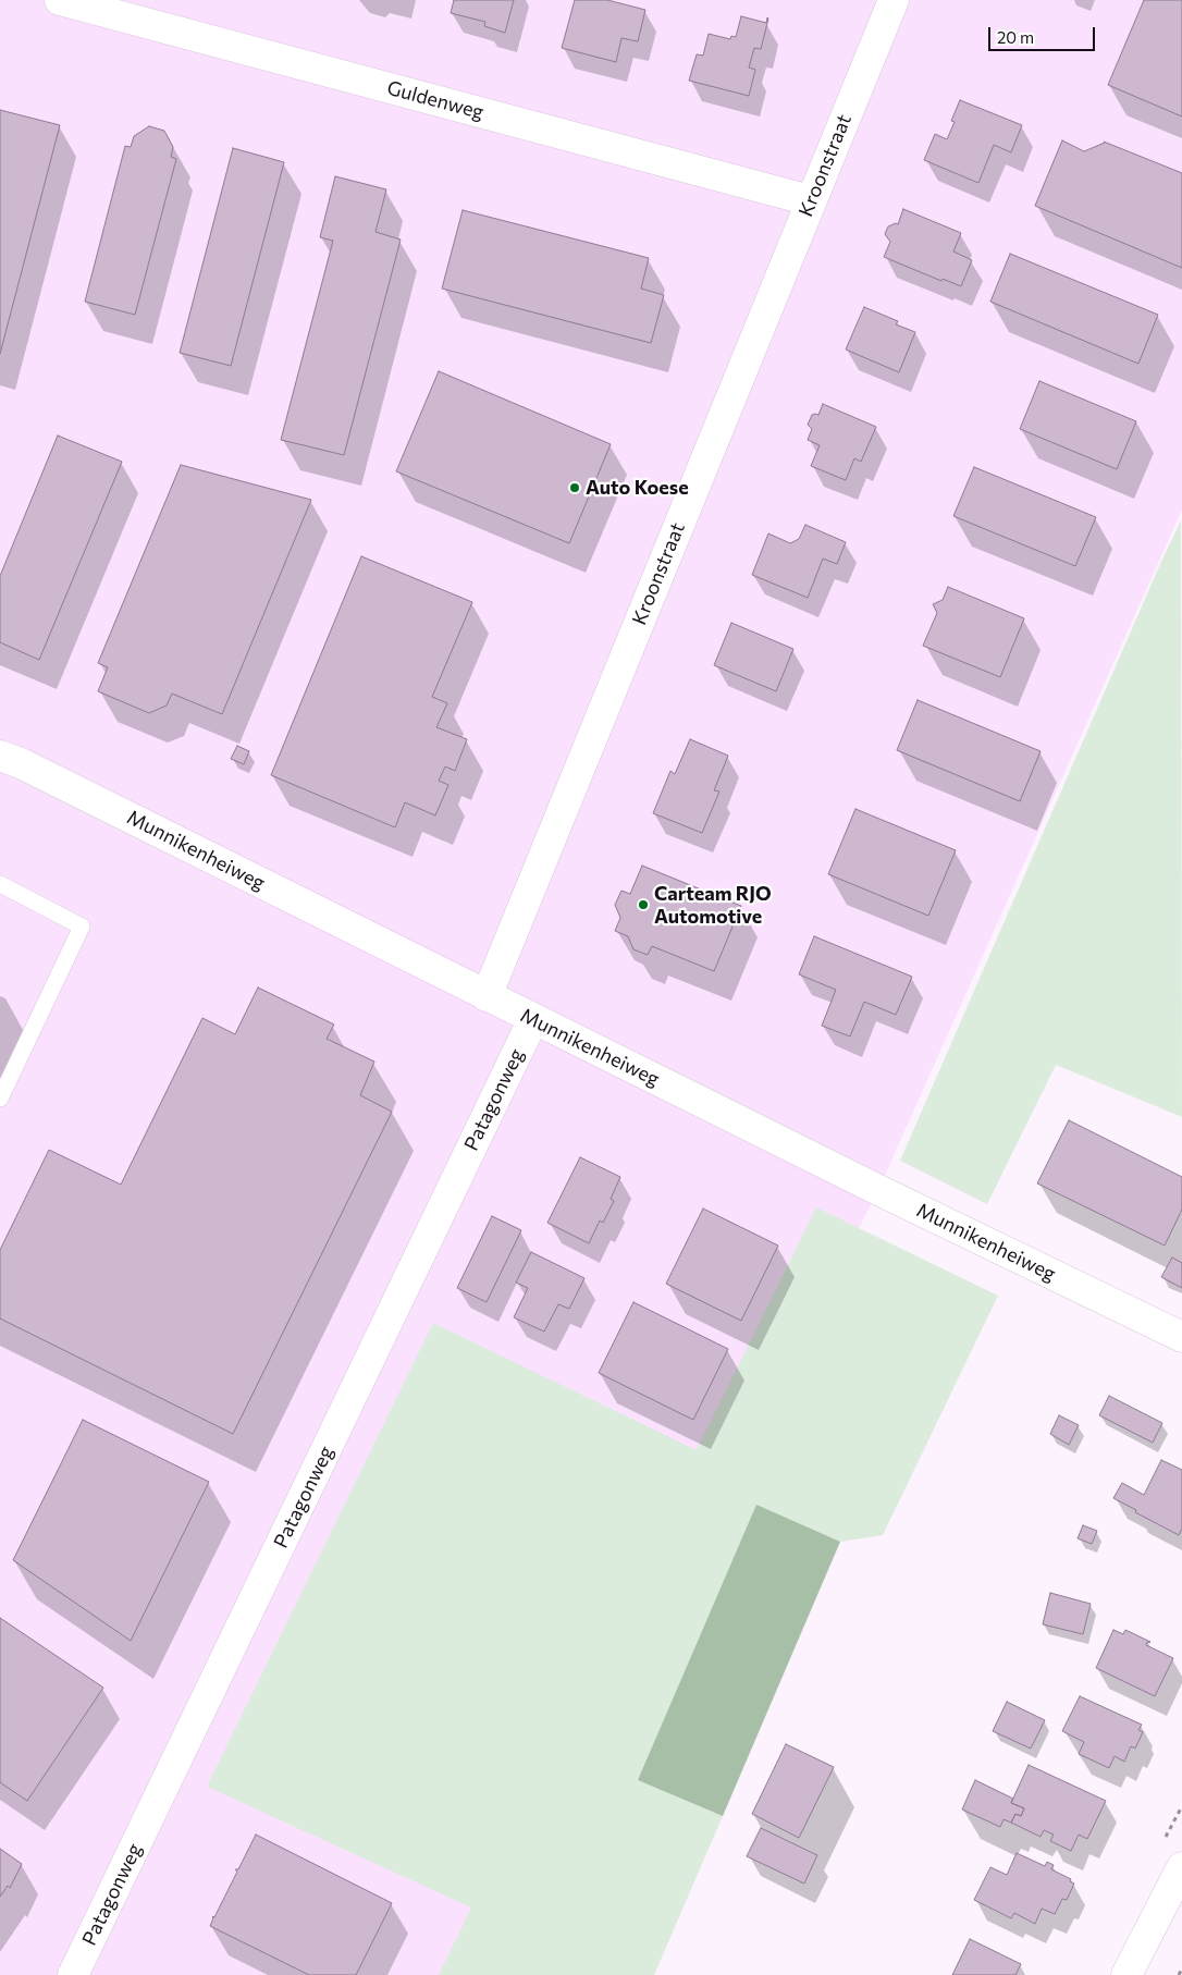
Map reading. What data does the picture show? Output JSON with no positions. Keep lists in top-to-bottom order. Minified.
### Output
{"streets":{"street":["Guldenweg","Kroonstraat","Munnikenheiweg","Patagonweg"]},"crossings":[["Guldenweg","Kroonstraat"],["Kroonstraat","Munnikenheiweg"],["Munnikenheiweg","Patagonweg"]],"places":["Auto Koese","Carteam RJO Automotive"],"scale_bar":"20 m"}
